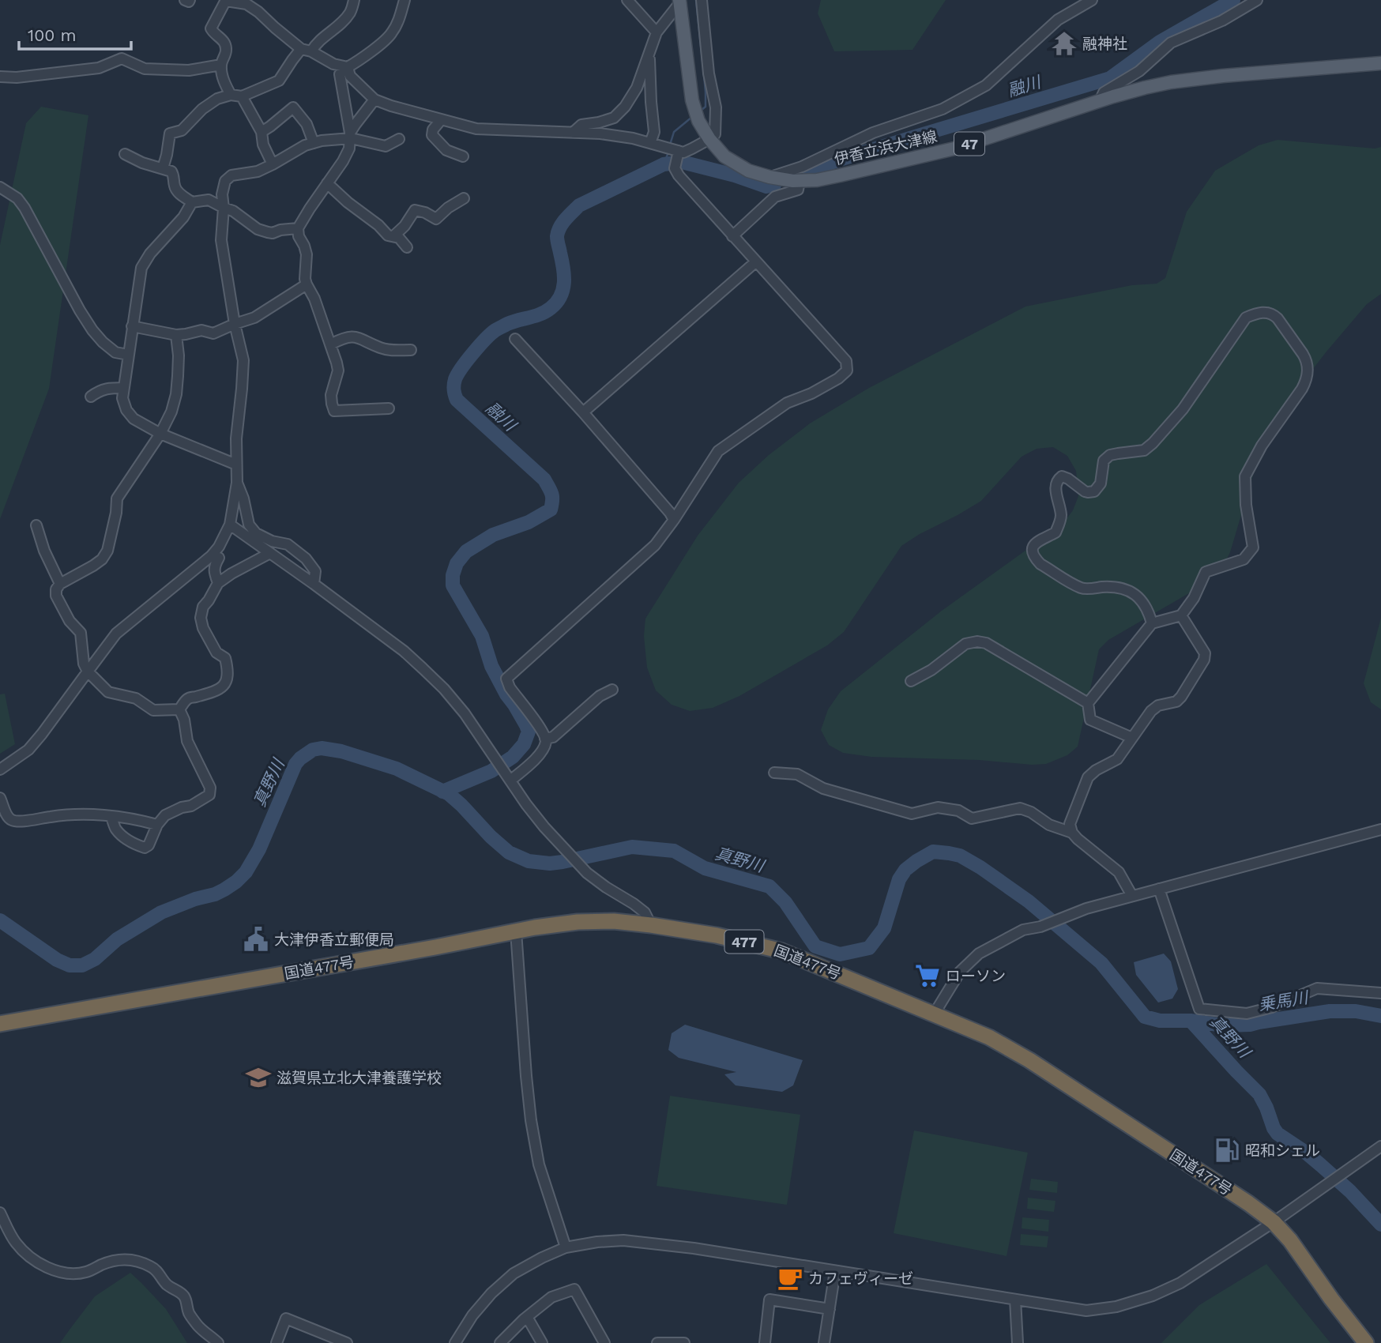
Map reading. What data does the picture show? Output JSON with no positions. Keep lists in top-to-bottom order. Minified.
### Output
{"streets":{"highway":["477","国道477号"],"main road":["47","伊香立浜大津線"]},"water":["融川","真野川","乗馬川"],"places":{"temple":["融神社"],"public building":["大津伊香立郵便局"],"supermarket":["ローソン"],"school or university":["滋賀県立北大津養護学校"],"fuel station":["昭和シェル"],"cafe":["カフェヴィーゼ"]},"scale_bar":"100 m"}
